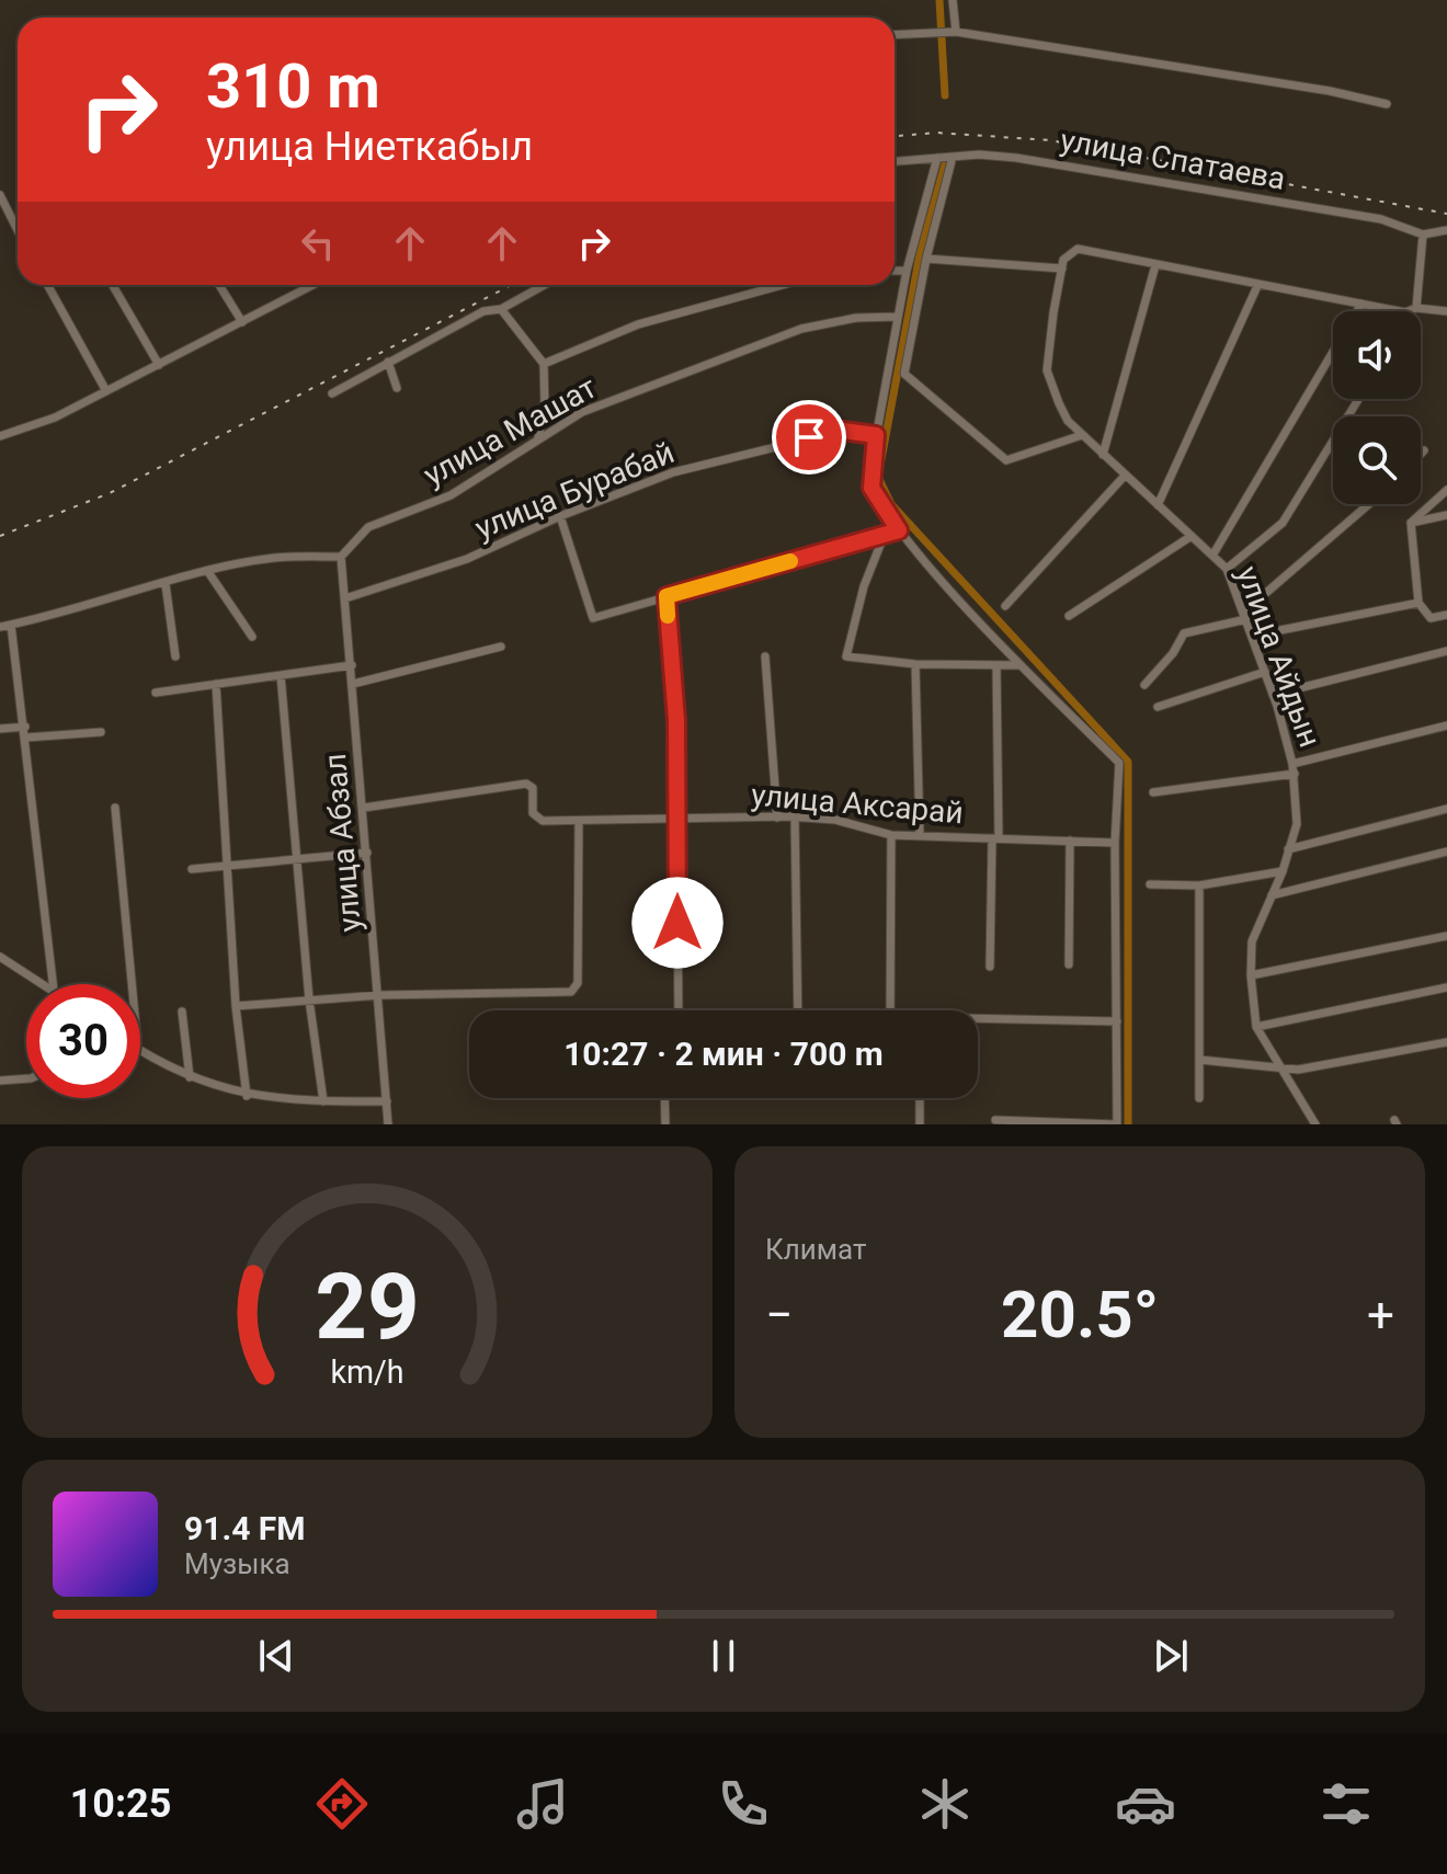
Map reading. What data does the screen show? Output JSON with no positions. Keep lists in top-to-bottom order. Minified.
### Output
{"streets":{"street":["улица Спатаева","улица Машат","улица Бурабай","улица Айдын","улица Аксарай","улица Абзал"]},"crossings":[["улица Машат","улица Абзал"],["улица Бурабай","улица Абзал"],["улица Аксарай","улица Абзал"]],"page":{"turn":["310 m","улица Ниеткабыл"],"limit":"30","trip":"10:27 · 2 мин · 700 m","tile":"Климат","heat":["−","20.5°","+"],"song":["91.4 FM","Музыка"],"tabs":"10:25","gauge":["29","km/h"]}}
